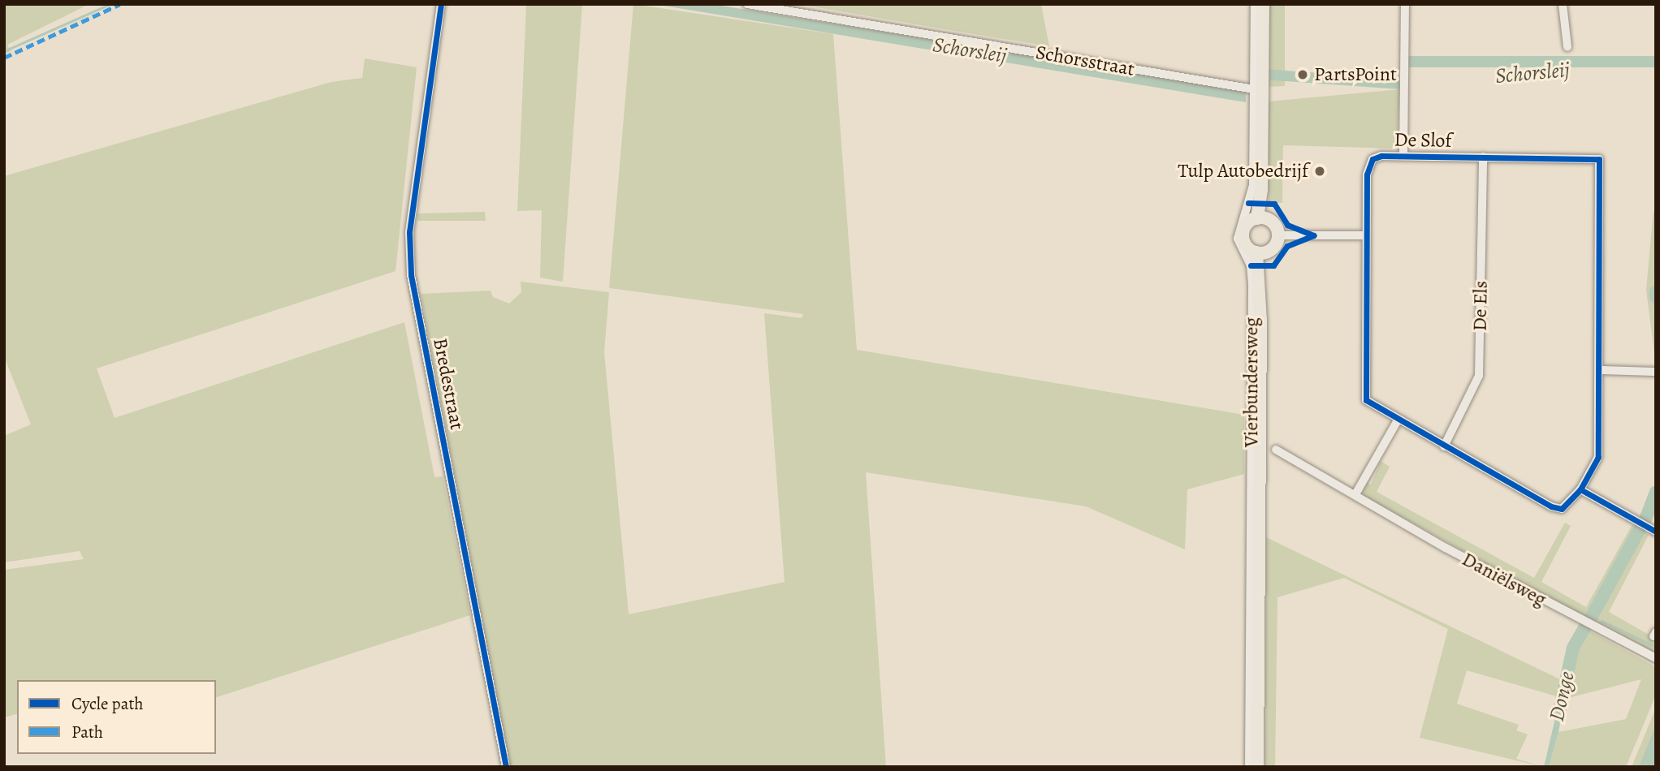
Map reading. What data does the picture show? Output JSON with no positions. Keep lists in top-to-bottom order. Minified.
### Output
{"streets":{"main road":["Vierbundersweg"],"street":["Schorsstraat","De Slof","De Els","Bredestraat","Daniëlsweg"]},"crossings":[["Schorsstraat","Vierbundersweg"],["De Slof","De Els"]],"water":["Schorsleij","Donge"],"places":["PartsPoint","Tulp Autobedrijf"],"legend":["Cycle path","Path"]}
